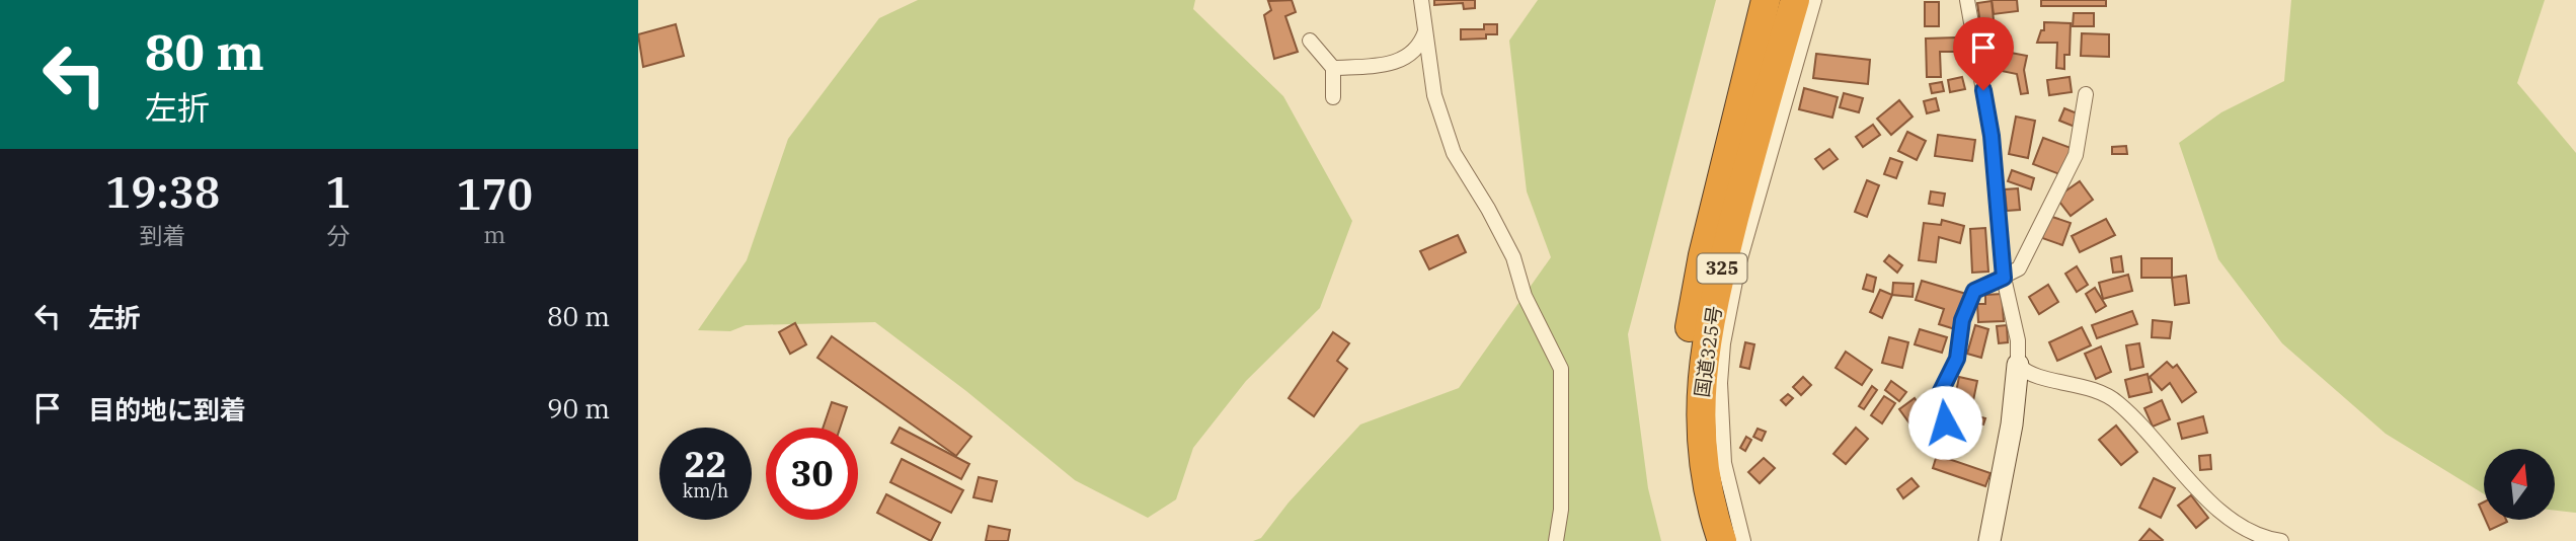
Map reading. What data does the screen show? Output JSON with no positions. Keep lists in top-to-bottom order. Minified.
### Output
{"streets":{"highway":["325","国道325号"]},"north":"top","page":{"turn":["80 m","左折"],"eta":["19:38","到着","1","分","170","m"],"list":[{"name":"左折","value":"80 m"},{"name":"目的地に到着","value":"90 m"}],"speed":"22 km/h","limit":"30"}}
